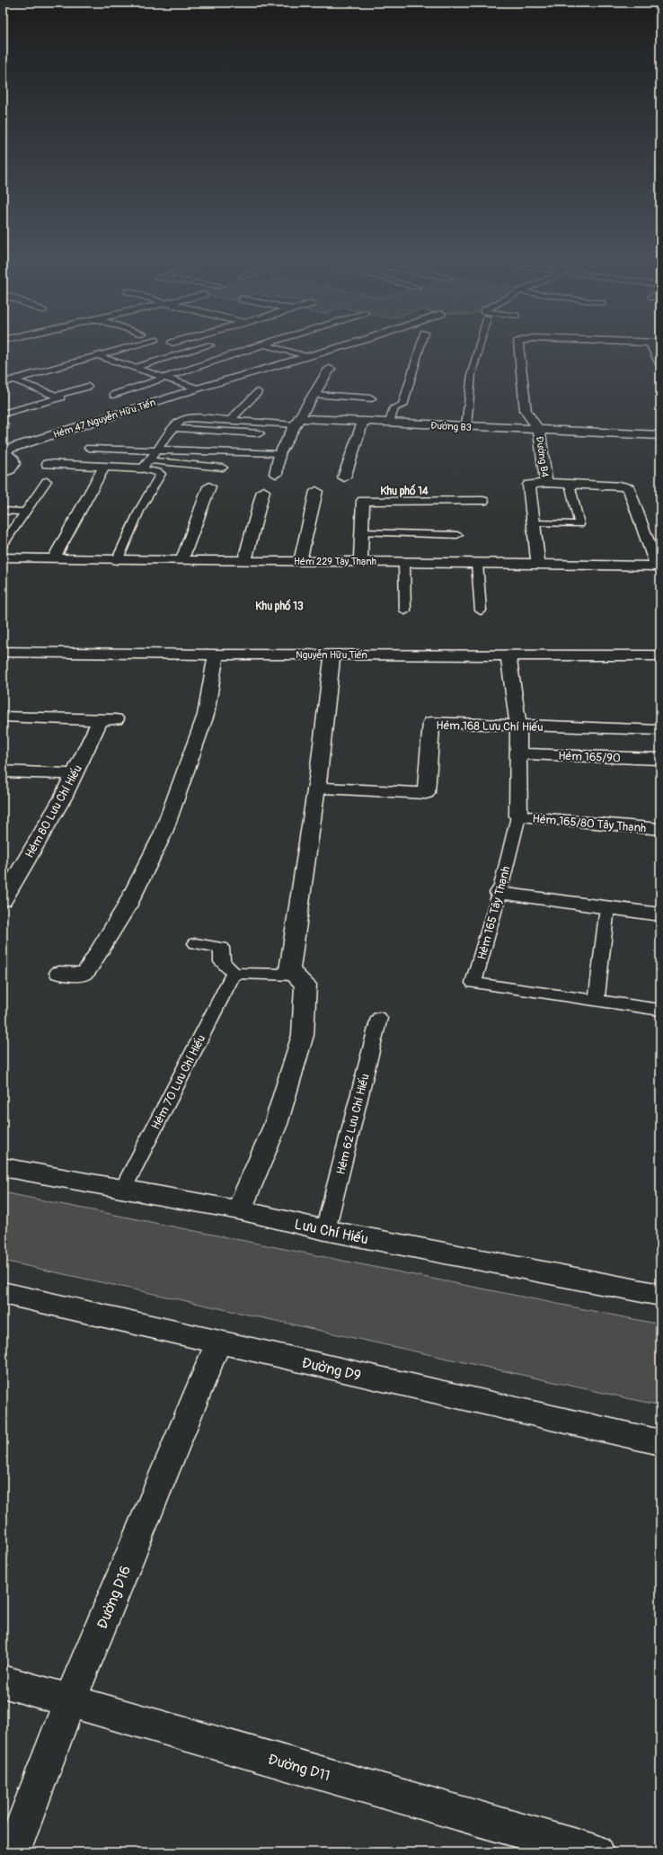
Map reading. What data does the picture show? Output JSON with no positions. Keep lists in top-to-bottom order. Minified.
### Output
{"streets":{"street":["Hẻm 47 Nguyễn Hữu Tiến","Đường B3","Đường B4","Hẻm 229 Tây Thạnh","Nguyễn Hữu Tiến","Hẻm 168 Lưu Chí Hiếu","Hẻm 165/90","Hẻm 80 Lưu Chí Hiếu","Hẻm 165/80 Tây Thạnh","Hẻm 165 Tây Thạnh","Lưu Chí Hiếu","Đường D9","Đường D16","Đường D11"],"lane":["Hẻm 70 Lưu Chí Hiếu","Hẻm 62 Lưu Chí Hiếu"]},"crossings":[["Đường B3","Đường B4"],["Nguyễn Hữu Tiến","Hẻm 165 Tây Thạnh"],["Hẻm 168 Lưu Chí Hiếu","Hẻm 165 Tây Thạnh"],["Hẻm 165/90","Hẻm 165 Tây Thạnh"],["Hẻm 165/80 Tây Thạnh","Hẻm 165 Tây Thạnh"],["Hẻm 70 Lưu Chí Hiếu","Lưu Chí Hiếu"],["Hẻm 62 Lưu Chí Hiếu","Lưu Chí Hiếu"],["Đường D9","Đường D16"],["Đường D16","Đường D11"]],"districts":["Khu phố 14","Khu phố 13"]}
